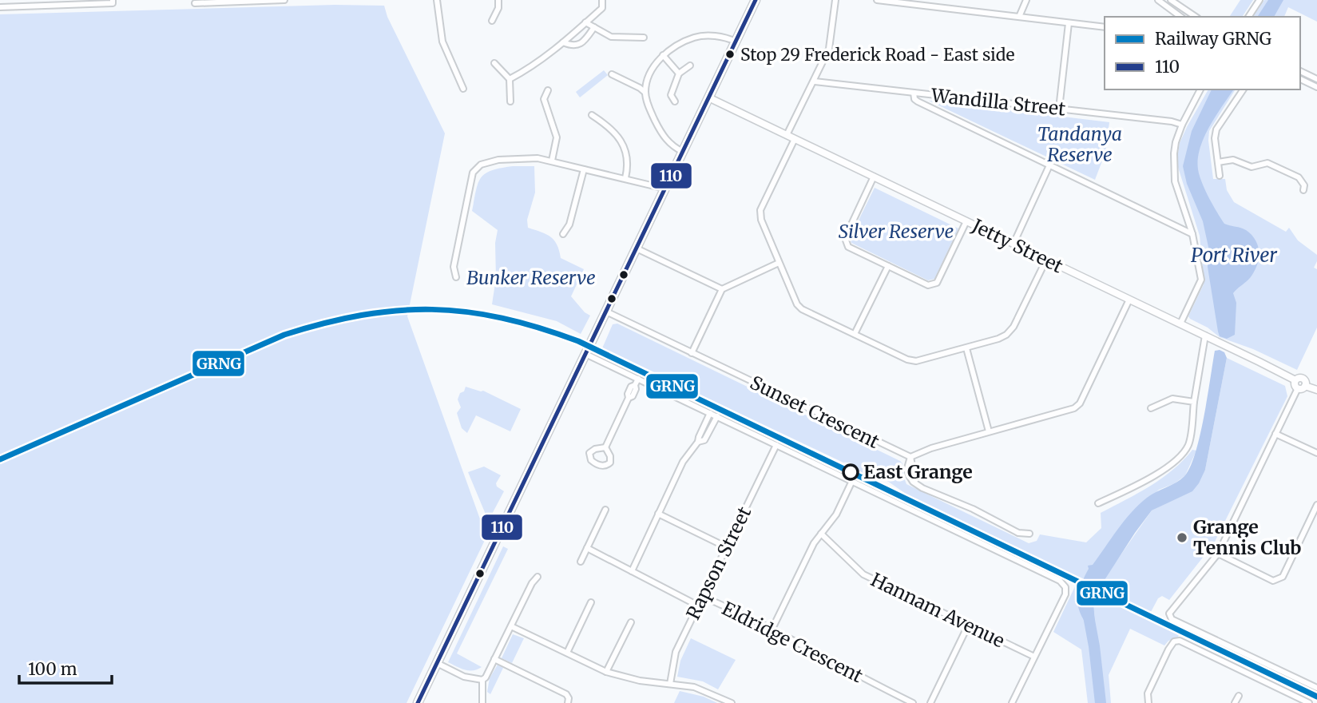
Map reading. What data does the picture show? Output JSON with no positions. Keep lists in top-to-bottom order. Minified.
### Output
{"streets":{"street":["Wandilla Street","Jetty Street","Sunset Crescent","Rapson Street","Hannam Avenue","Eldridge Crescent"]},"crossings":[["Rapson Street","Eldridge Crescent"]],"water":["Port River"],"parks":["Tandanya Reserve","Silver Reserve","Bunker Reserve"],"places":["Stop 29 Frederick Road - East side","East Grange","Grange Tennis Club"],"lines":["transit line 110","rail line GRNG"],"legend":["Railway GRNG","110"],"scale_bar":"100 m"}
